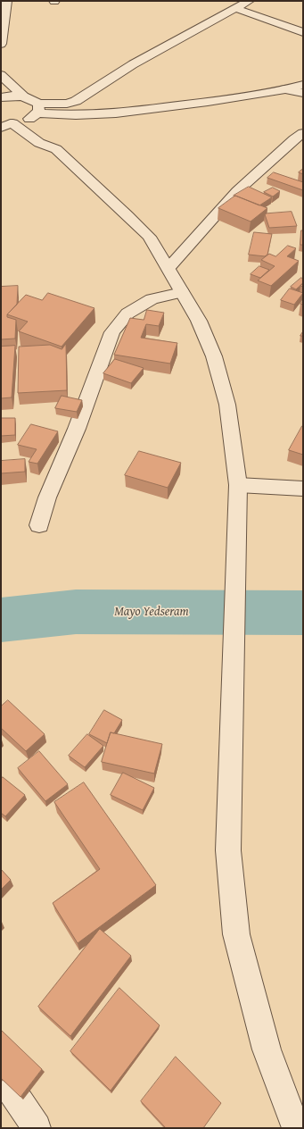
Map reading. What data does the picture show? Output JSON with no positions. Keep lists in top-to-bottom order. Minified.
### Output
{"water":["Mayo Yedseram"]}
